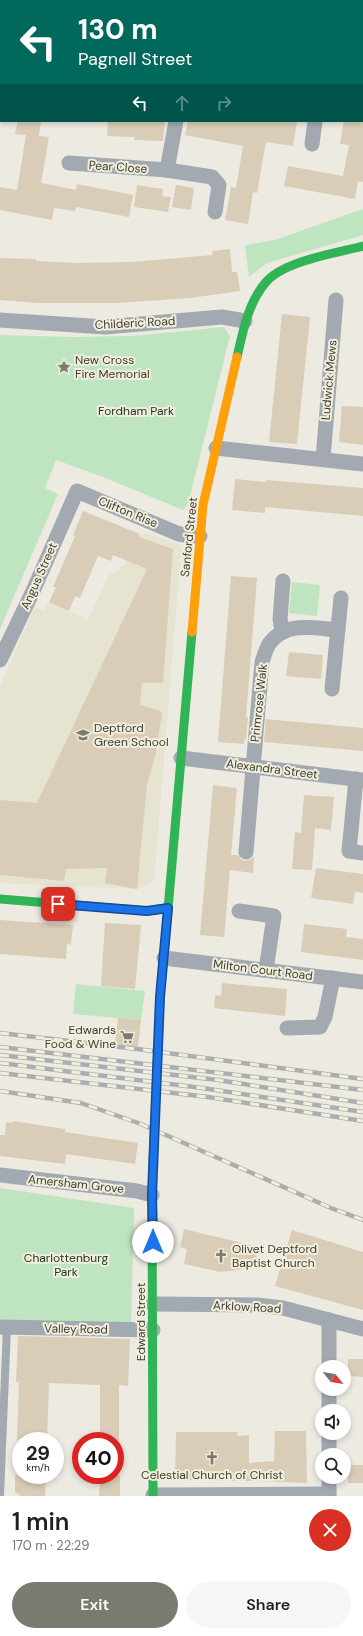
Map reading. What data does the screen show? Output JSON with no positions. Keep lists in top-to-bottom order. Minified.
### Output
{"streets":{"main road":["Sanford Street","Edward Street"],"street":["Pear Close","Childeric Road","Ludwick Mews","Clifton Rise","Angus Street","Primrose Walk","Alexandra Street","Milton Court Road","Amersham Grove","Arklow Road","Valley Road"]},"crossings":[["Childeric Road","Sanford Street"],["Clifton Rise","Sanford Street"],["Clifton Rise","Angus Street"],["Sanford Street","Alexandra Street"],["Sanford Street","Edward Street"],["Primrose Walk","Alexandra Street"],["Milton Court Road","Edward Street"],["Amersham Grove","Edward Street"],["Arklow Road","Edward Street"],["Edward Street","Valley Road"]],"parks":["Fordham Park","Charlottenburg Park"],"places":{"place":["New Cross Fire Memorial"],"school or university":["Deptford Green School"],"supermarket":["Edwards Food & Wine"],"church":["Olivet Deptford Baptist Church","Celestial Church of Christ"]},"north":"bottom right","page":{"turn":["130 m","Pagnell Street"],"speed":"29 km/h","limit":"40","heading":["1 min","170 m · 22:29"],"buttons":["Exit","Share"]}}
